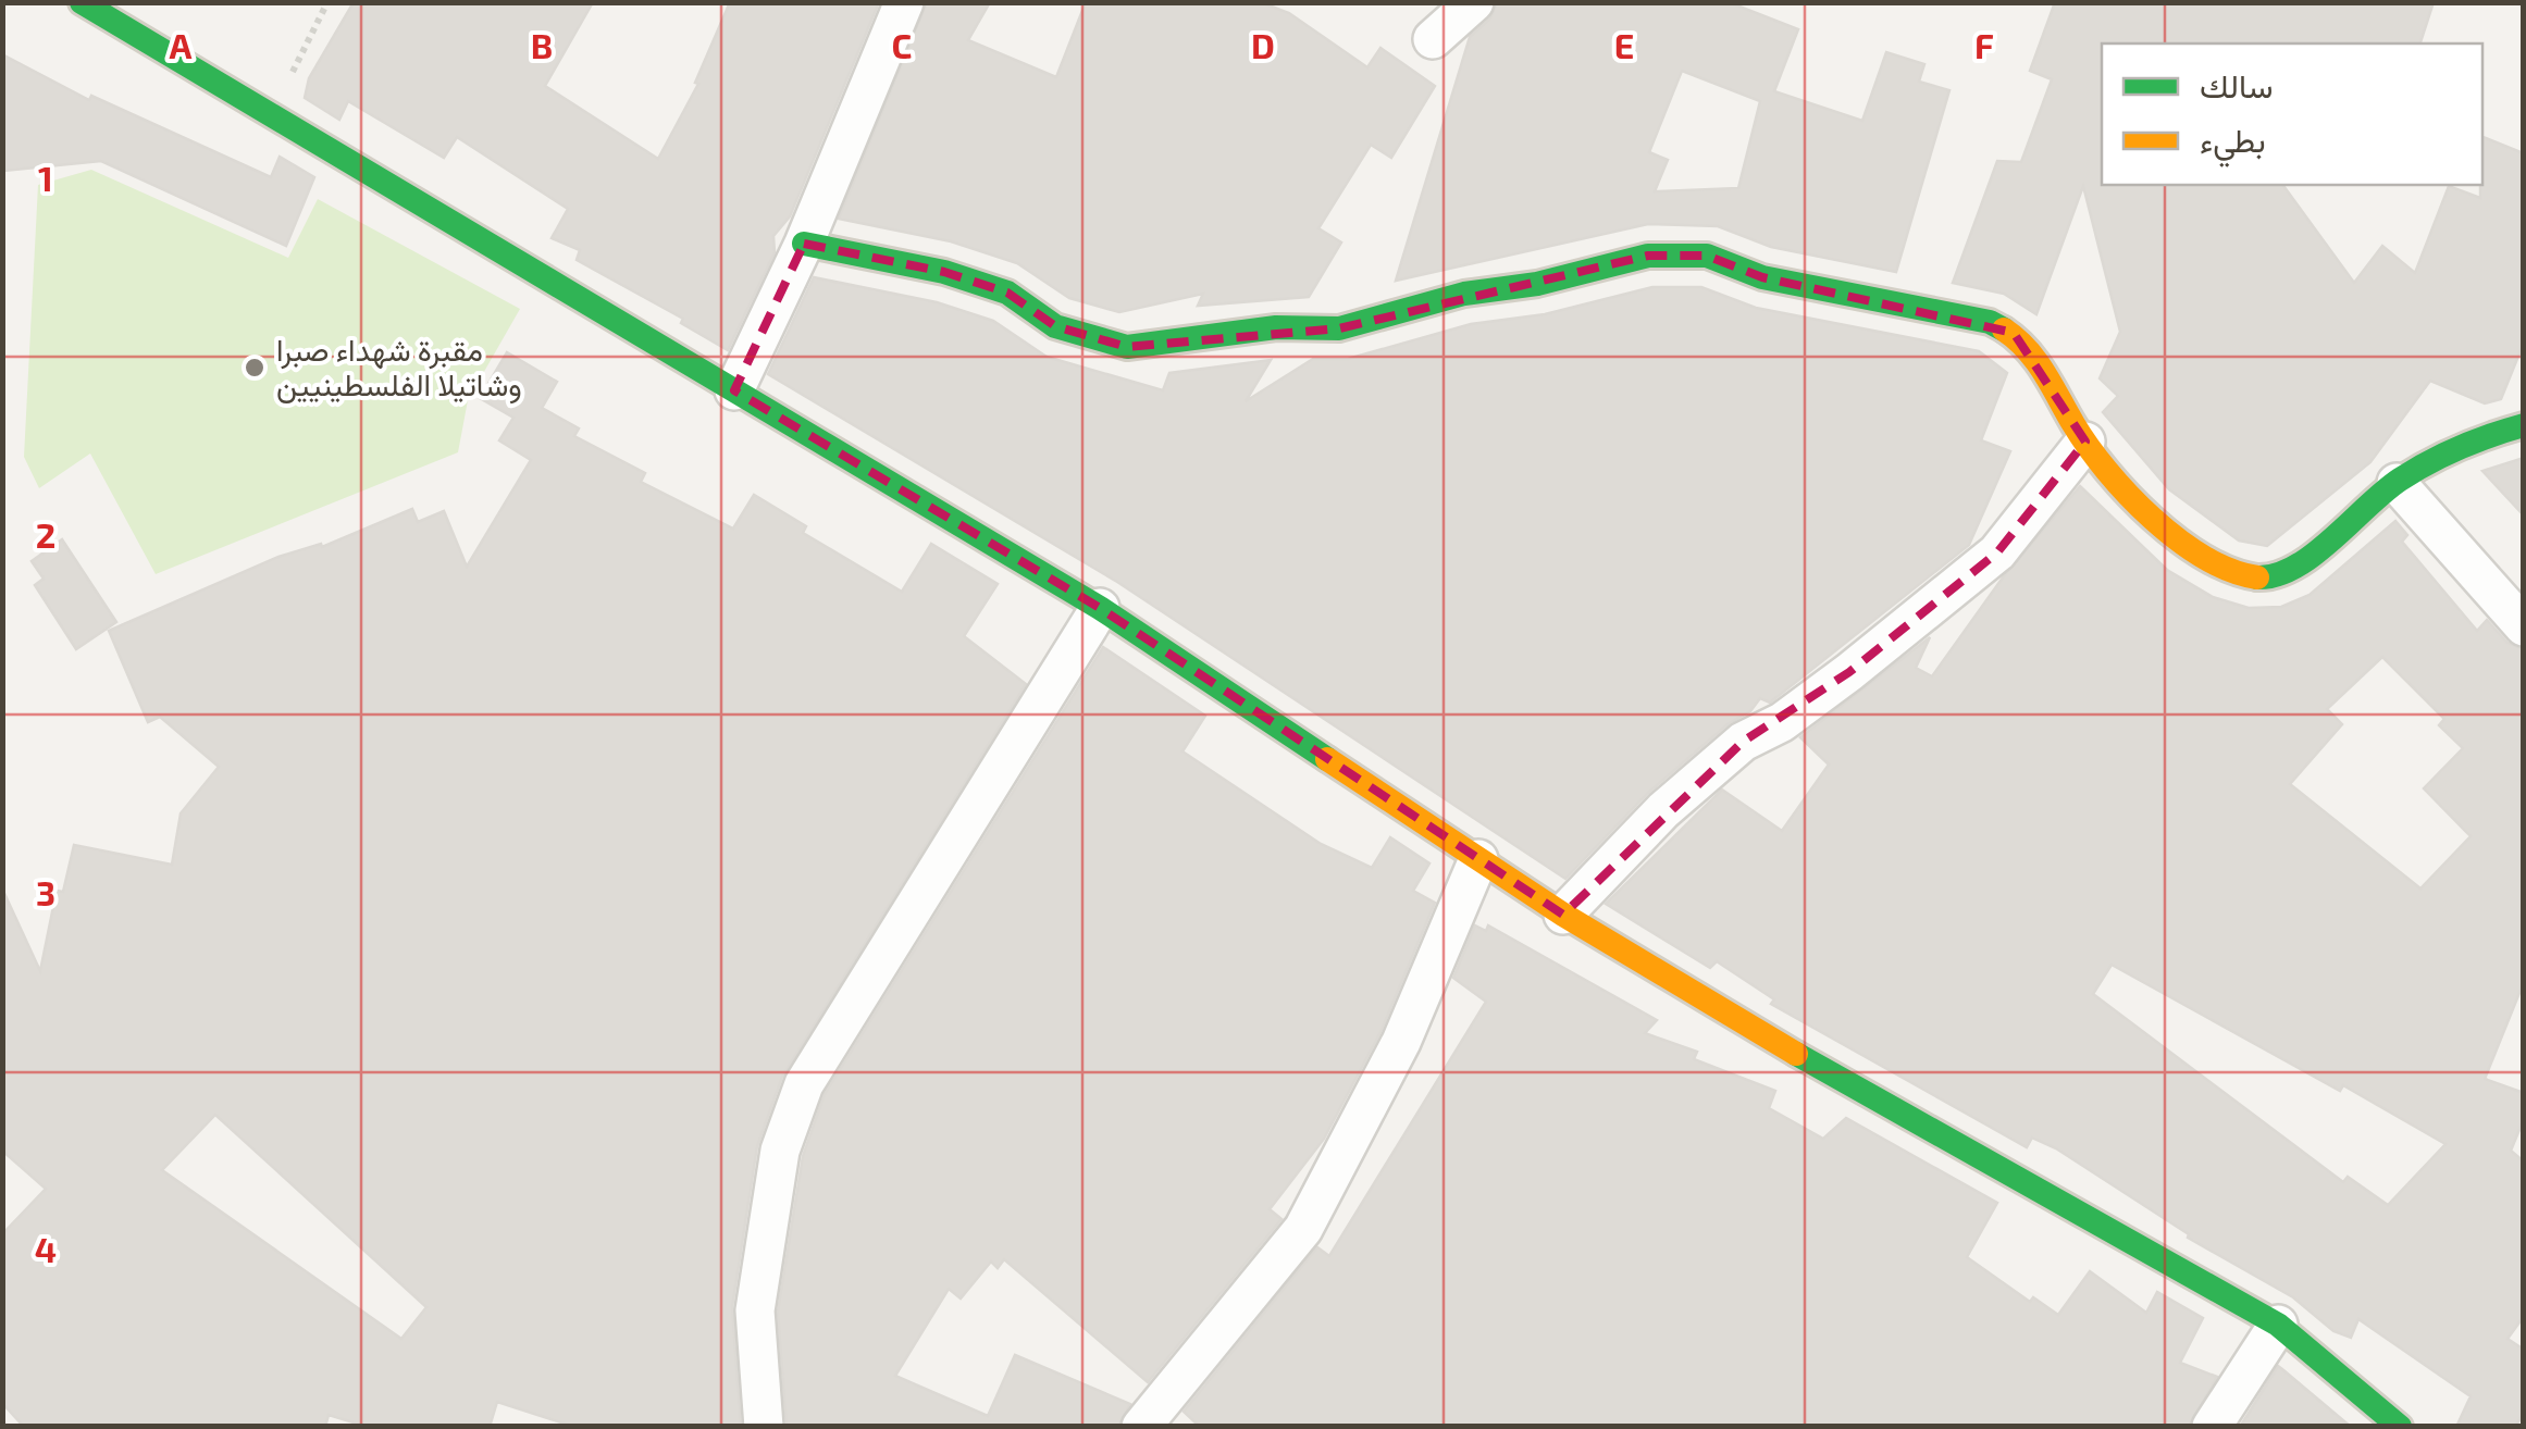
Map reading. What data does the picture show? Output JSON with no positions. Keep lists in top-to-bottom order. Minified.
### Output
{"places":["مقبرة شهداء صبرا وشاتيلا الفلسطينيين"],"legend":["سالك","بطيء"],"grid":{"columns":["A","B","C","D","E","F"],"rows":["1","2","3","4"]}}
